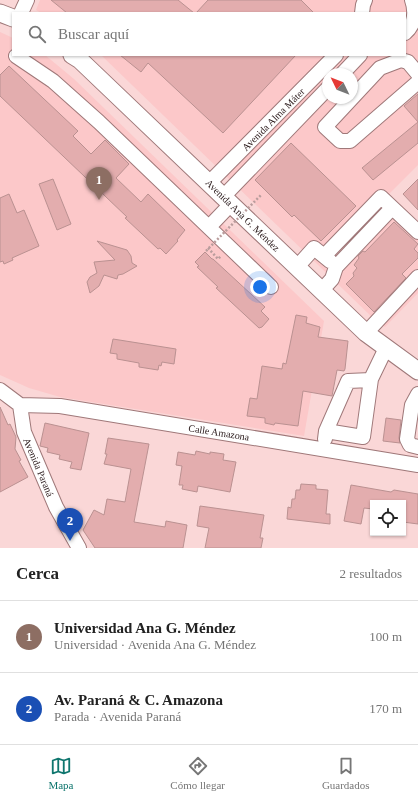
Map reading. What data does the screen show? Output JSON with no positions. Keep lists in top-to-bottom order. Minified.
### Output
{"streets":{"main road":["Avenida Ana G. Méndez"],"street":["Avenida Alma Máter","Calle Amazona","Avenida Paraná"]},"crossings":[["Avenida Alma Máter","Avenida Ana G. Méndez"],["Calle Amazona","Avenida Paraná"]],"north":"top left","page":{"search":"Buscar aquí","pins":["1","2"],"heading":["Cerca","2 resultados"],"list":[{"mark":"1","name":"Universidad Ana G. Méndez","note":"Universidad · Avenida Ana G. Méndez","value":"100 m"},{"mark":"2","name":"Av. Paraná & C. Amazona","note":"Parada · Avenida Paraná","value":"170 m"}],"nav":["Mapa","Cómo llegar","Guardados"]}}
